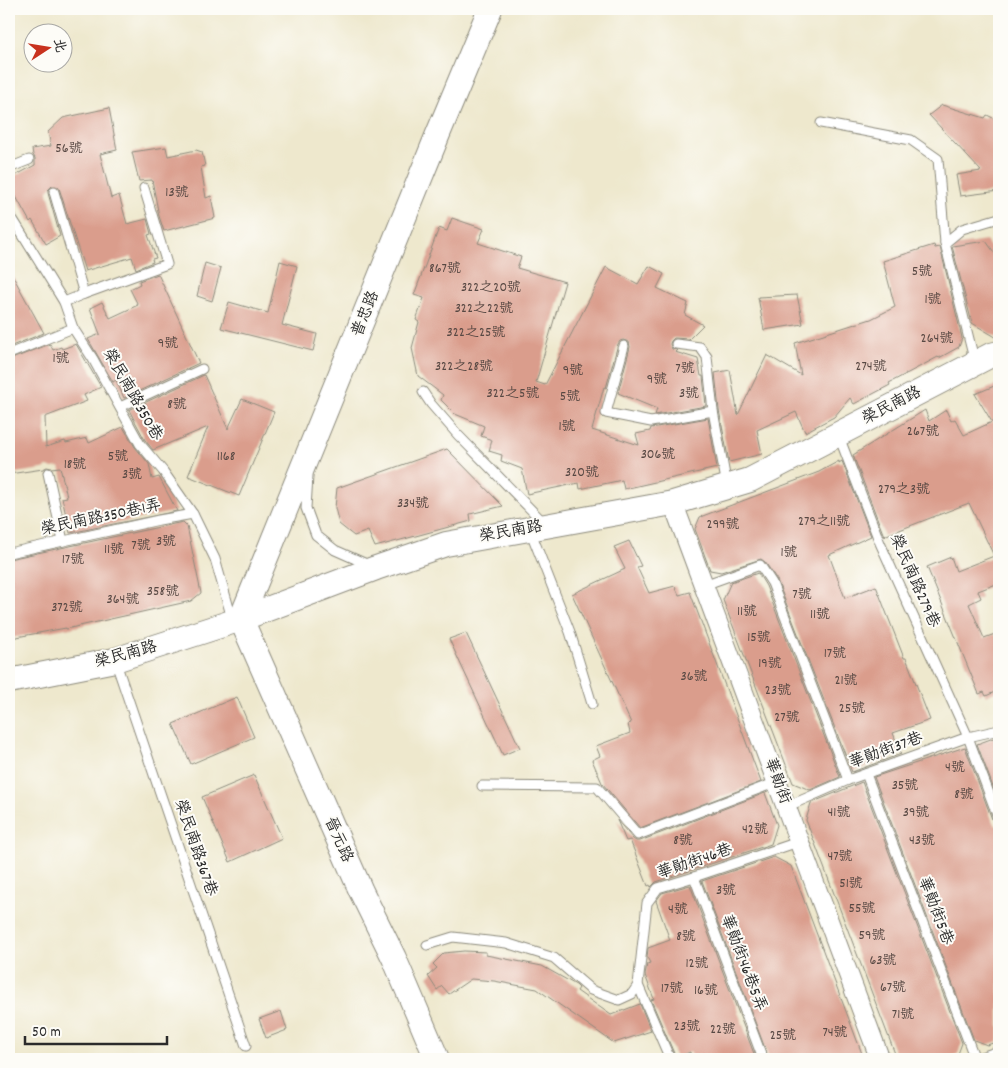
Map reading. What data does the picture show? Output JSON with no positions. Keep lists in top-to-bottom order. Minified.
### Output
{"streets":{"street":["普忠路","榮民南路","華勛街","晉元路"],"lane":["榮民南路350巷","榮民南路350巷1弄","榮民南路279巷","華勛街37巷","榮民南路367巷","華勛街46巷","華勛街5巷","華勛街46巷5弄"]},"crossings":[["普忠路","榮民南路350巷"],["普忠路","榮民南路"],["普忠路","晉元路"],["榮民南路350巷","榮民南路"],["榮民南路350巷","榮民南路350巷1弄"],["榮民南路350巷","晉元路"],["榮民南路","榮民南路279巷"],["榮民南路","華勛街"],["榮民南路","晉元路"],["榮民南路","榮民南路367巷"],["榮民南路279巷","華勛街37巷"],["華勛街37巷","華勛街"],["華勛街37巷","華勛街5巷"],["華勛街","華勛街46巷"],["華勛街46巷","華勛街46巷5弄"]],"house_numbers":["56號","13號","867號","5號","322之20號","1號","322之22號","322之25號","264號","9號","1號","322之28號","274號","7號","9號","9號","322之5號","3號","5號","8號","1號","267號","306號","5號","1168","18號","320號","3號","279之3號","334號","279之11號","299號","3號","7號","11號","1號","17號","358號","7號","364號","372號","11號","11號","15號","17號","19號","36號","21號","23號","25號","27號","4號","35號","8號","41號","39號","42號","8號","43號","47號","51號","3號","55號","4號","59號","8號","63號","12號","67號","17號","16號","71號","23號","22號","74號","25號"],"scale_bar":"50 m","north":"right"}
